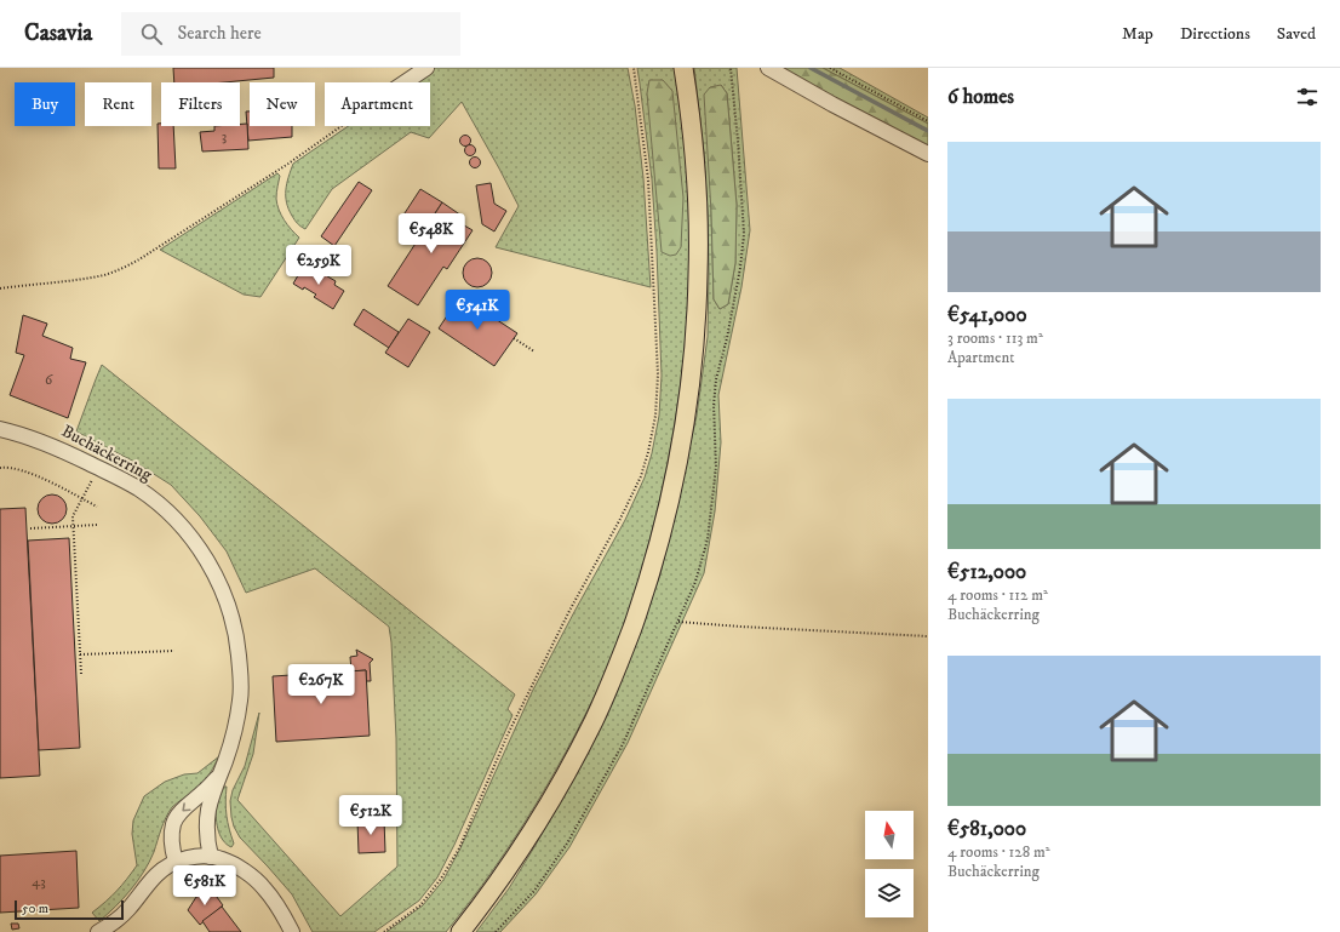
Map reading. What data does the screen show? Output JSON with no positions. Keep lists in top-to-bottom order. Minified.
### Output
{"streets":{"street":["Buchäckerring"]},"house_numbers":["3","6","43"],"scale_bar":"50 m","north":"top","page":{"header":"Casavia","search":"Search here","nav":["Map","Directions","Saved"],"heading":"6 homes","chip":["Buy","Rent","Filters","New","Apartment"],"list":[{"name":"€541,000","note":"3 rooms · 113 m² · Apartment"},{"name":"€512,000","note":"4 rooms · 112 m² · Buchäckerring"},{"name":"€581,000","note":"4 rooms · 128 m² · Buchäckerring"}],"price":["€548K","€259K","€541K","€267K","€512K","€581K"],"scale":"50 m"}}
